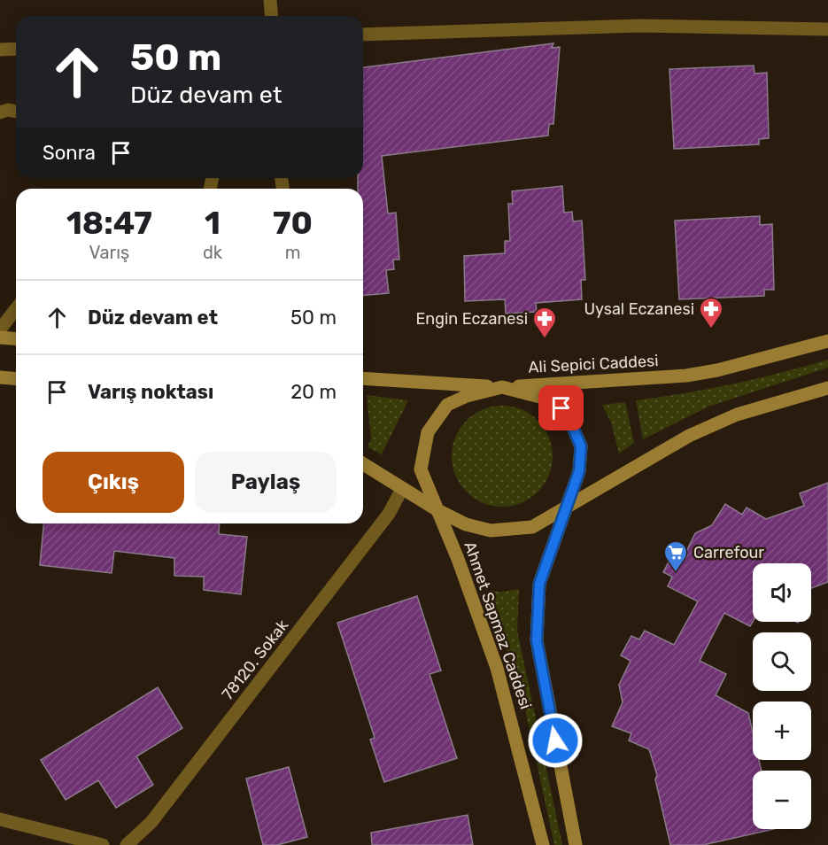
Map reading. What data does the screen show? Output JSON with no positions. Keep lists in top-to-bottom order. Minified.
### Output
{"streets":{"main road":["Ali Sepici Caddesi","Ahmet Sapmaz Caddesi"],"street":["78120. Sokak"]},"crossings":[["Ali Sepici Caddesi","Ahmet Sapmaz Caddesi"]],"places":{"pharmacy":["Uysal Eczanesi","Engin Eczanesi"],"supermarket":["Carrefour"]},"page":{"turn":["50 m","Düz devam et"],"then":"Sonra","eta":["18:47","Varış","1","dk","70","m"],"list":[{"name":"Düz devam et","value":"50 m"},{"name":"Varış noktası","value":"20 m"}],"buttons":["Çıkış","Paylaş"],"map_buttons":["+","−"]}}
